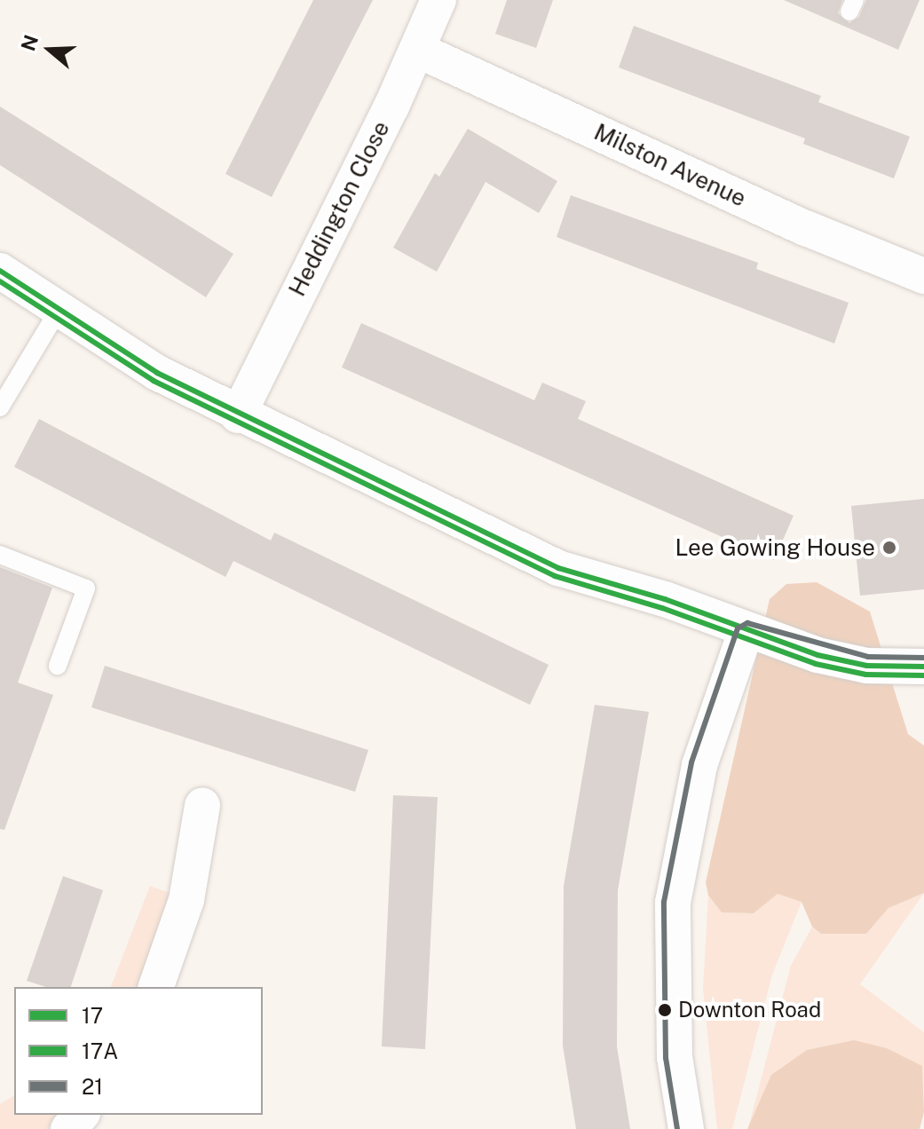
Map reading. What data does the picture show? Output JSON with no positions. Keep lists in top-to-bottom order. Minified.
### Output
{"streets":{"street":["Milston Avenue","Heddington Close"]},"crossings":[["Milston Avenue","Heddington Close"]],"places":["Lee Gowing House","Downton Road"],"lines":["transit line 17","transit line 17A","transit line 21"],"legend":["17","17A","21"],"north":"left"}
